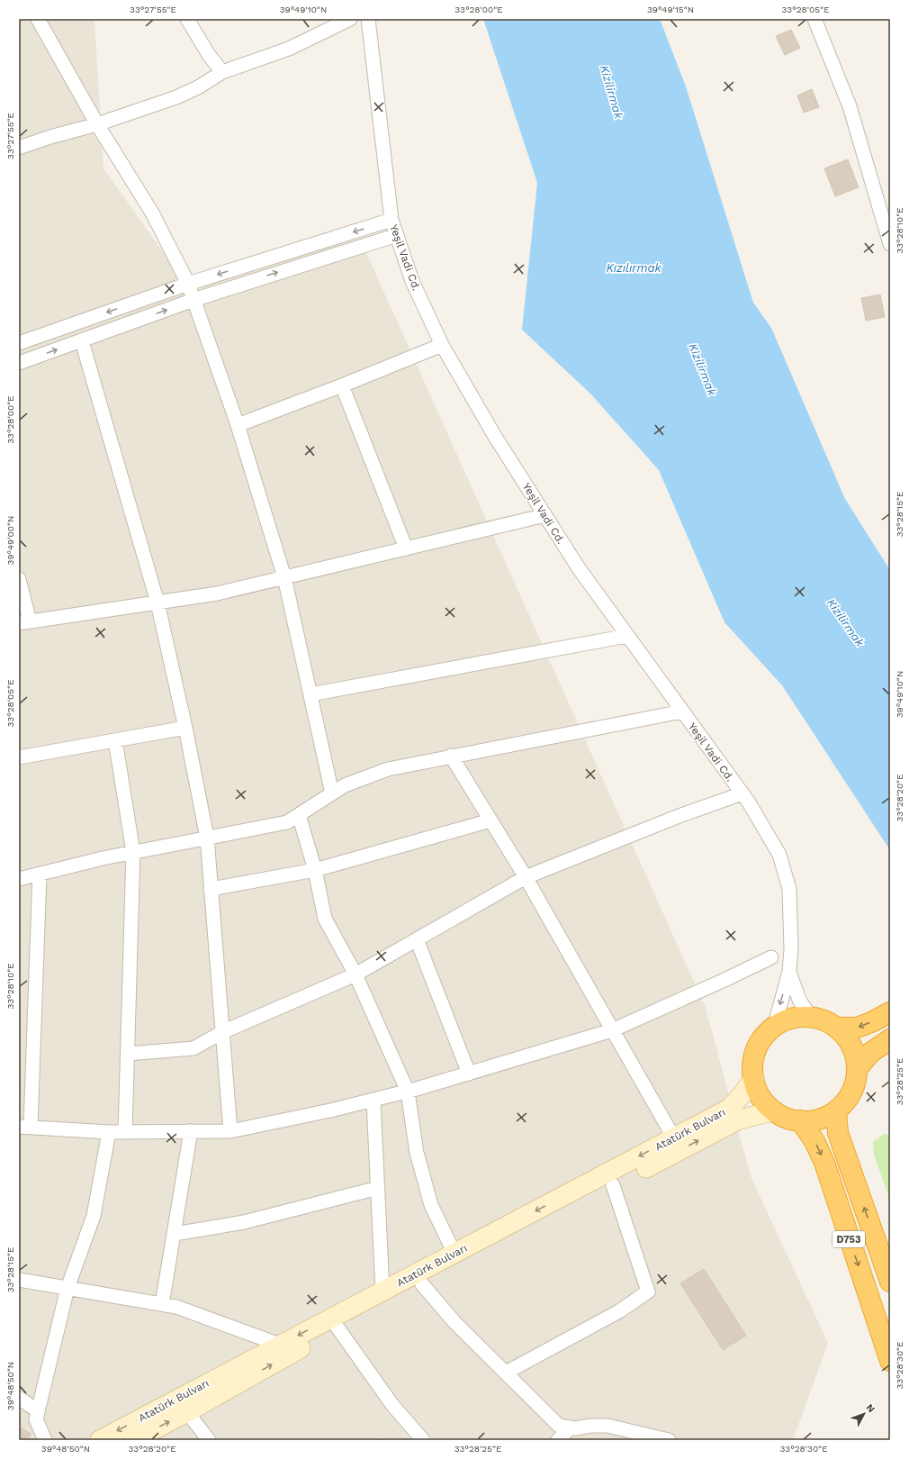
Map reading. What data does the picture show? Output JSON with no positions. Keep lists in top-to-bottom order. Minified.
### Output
{"streets":{"highway":["D753"],"main road":["Atatürk Bulvarı"],"street":["Yeşil Vadi Cd."]},"crossings":[["Atatürk Bulvarı","D753"]],"water":["Kizilirmak","Kızılırmak"],"north":"top right","coordinates":["33°27'55\"E","39°49'10\"N","33°28'00\"E","39°49'15\"N","33°28'05\"E","33°28'10\"E","33°28'15\"E","39°49'00\"N","33°28'20\"E","33°28'25\"E","33°28'30\"E","39°48'50\"N"]}
